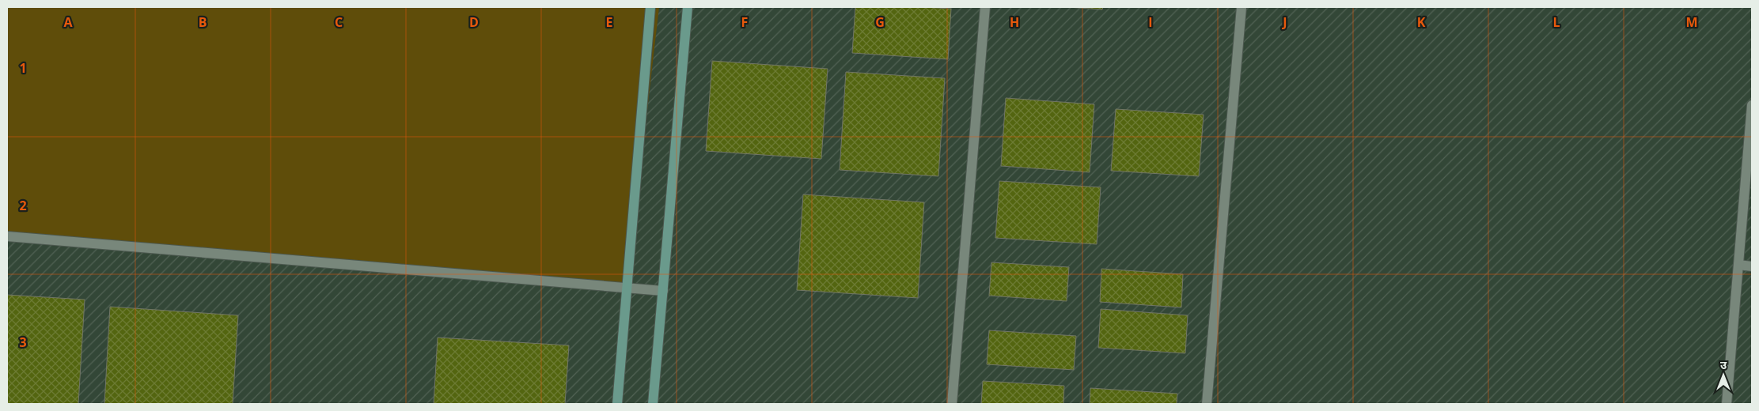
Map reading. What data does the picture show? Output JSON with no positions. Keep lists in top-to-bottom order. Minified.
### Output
{"north":"top","grid":{"columns":["A","B","C","D","E","F","G","H","I","J","K","L","M"],"rows":["1","2","3"]}}
